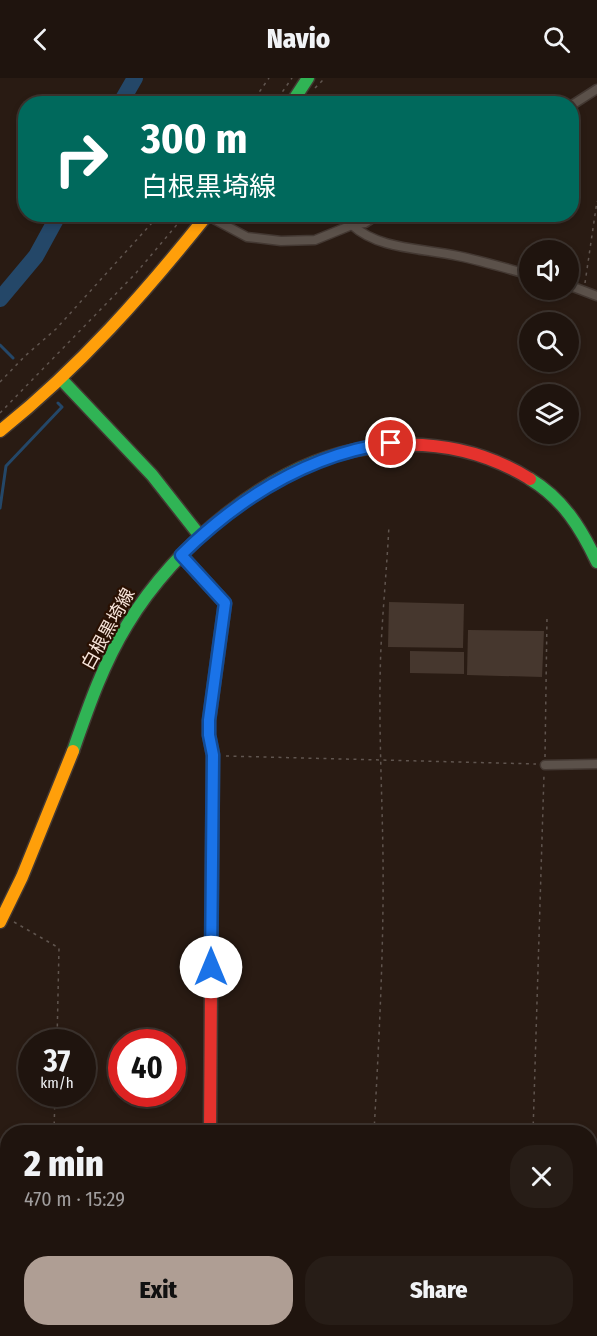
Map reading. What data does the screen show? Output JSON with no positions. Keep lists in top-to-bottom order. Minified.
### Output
{"streets":{"street":["白根黒埼線"]},"page":{"header":"Navio","turn":["300 m","白根黒埼線"],"speed":"37 km/h","limit":"40","heading":["2 min","470 m · 15:29"],"buttons":["Exit","Share"]}}
